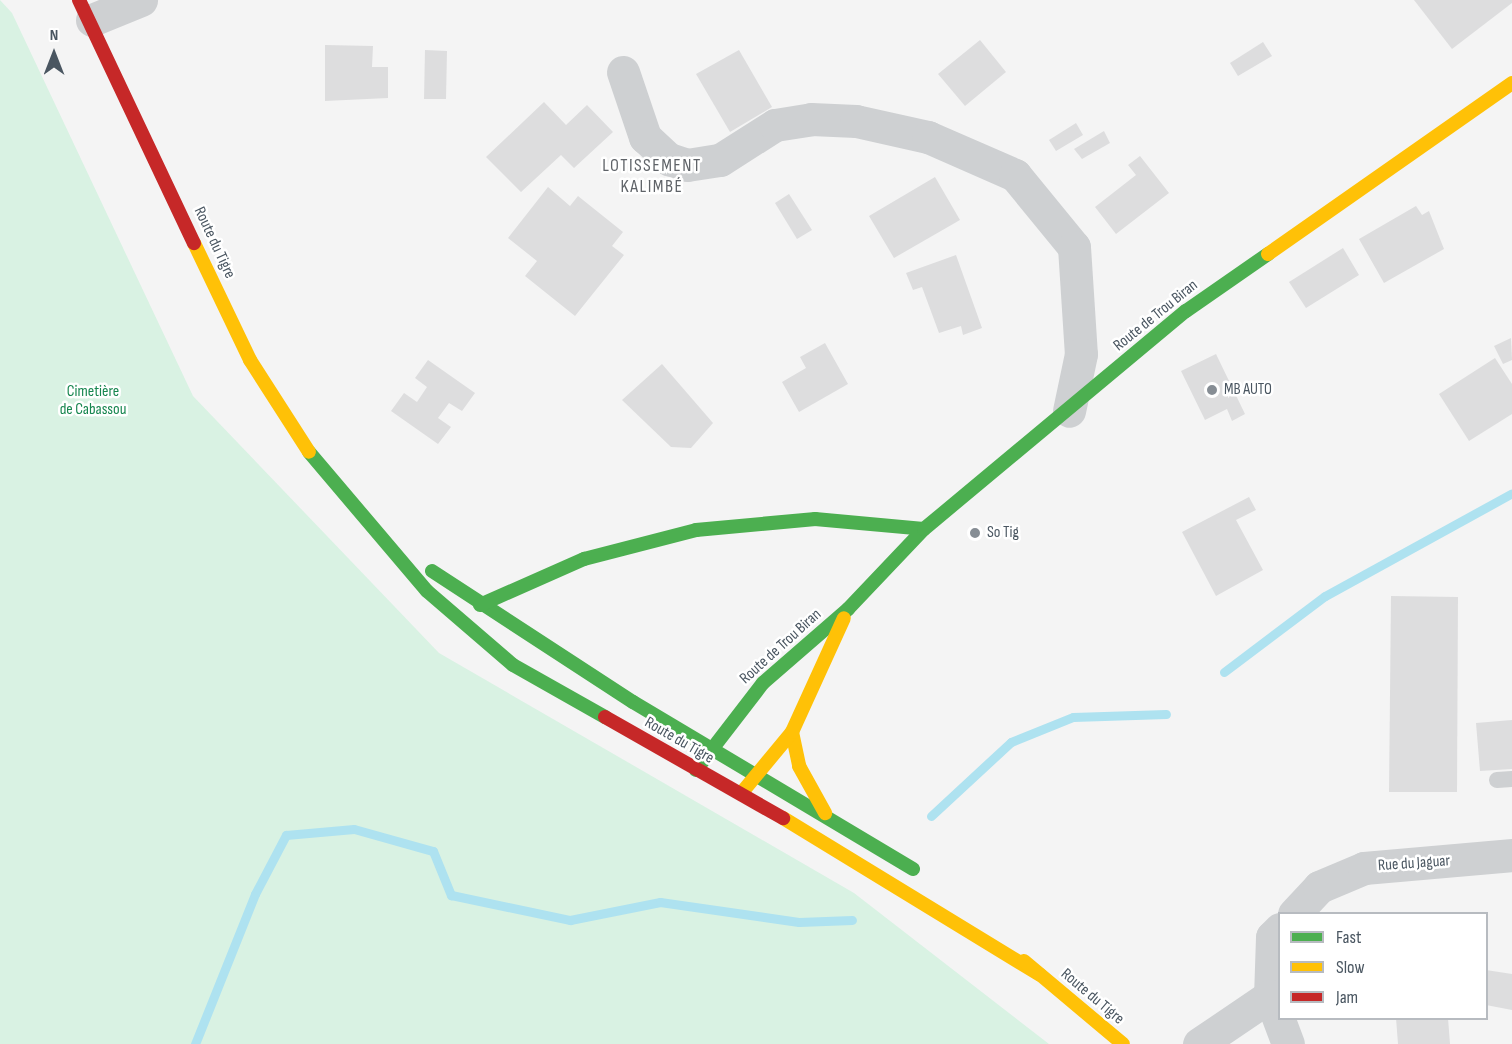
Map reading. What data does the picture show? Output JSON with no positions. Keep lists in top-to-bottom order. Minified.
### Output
{"streets":{"main road":["Route du Tigre","Route de Trou Biran"],"street":["Rue du Jaguar"]},"crossings":[["Route du Tigre","Route de Trou Biran"]],"districts":["LOTISSEMENT KALIMBÉ"],"parks":["Cimetière de Cabassou"],"places":["MB AUTO","So Tig"],"legend":["Fast","Slow","Jam"],"north":"top"}
